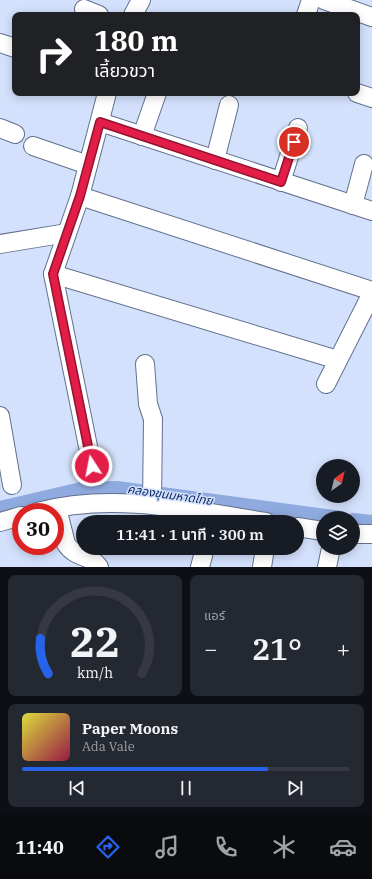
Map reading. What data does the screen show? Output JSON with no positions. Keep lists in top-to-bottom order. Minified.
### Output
{"water":["คลองขุนมหาดไทย"],"north":"top right","page":{"turn":["180 m","เลี้ยวขวา"],"limit":"30","trip":"11:41 · 1 นาที · 300 m","tile":"แอร์","heat":["−","21°","+"],"song":["Paper Moons","Ada Vale"],"tabs":"11:40","gauge":["22","km/h"]}}
